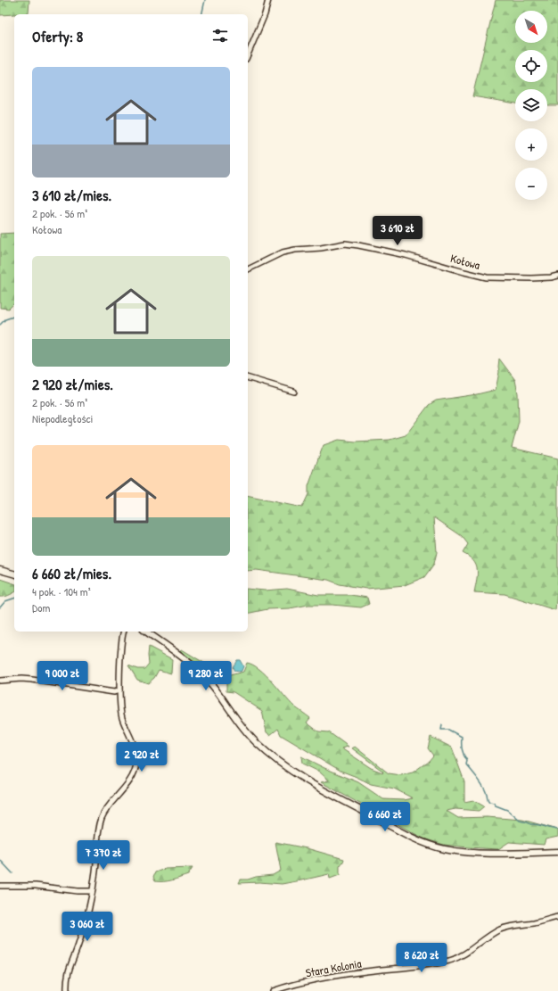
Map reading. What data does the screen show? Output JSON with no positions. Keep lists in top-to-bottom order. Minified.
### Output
{"streets":{"street":["Kołowa","Stara Kolonia"]},"north":"bottom right","page":{"map_buttons":["+","−"],"heading":"Oferty: 8","list":[{"name":"3 610 zł/mies.","note":"2 pok. · 56 m² · Kołowa"},{"name":"2 920 zł/mies.","note":"2 pok. · 56 m² · Niepodległości"},{"name":"6 660 zł/mies.","note":"4 pok. · 104 m² · Dom"}],"price":["3 610 zł","9 000 zł","9 280 zł","2 920 zł","6 660 zł","7 370 zł","3 060 zł","8 620 zł"]}}
